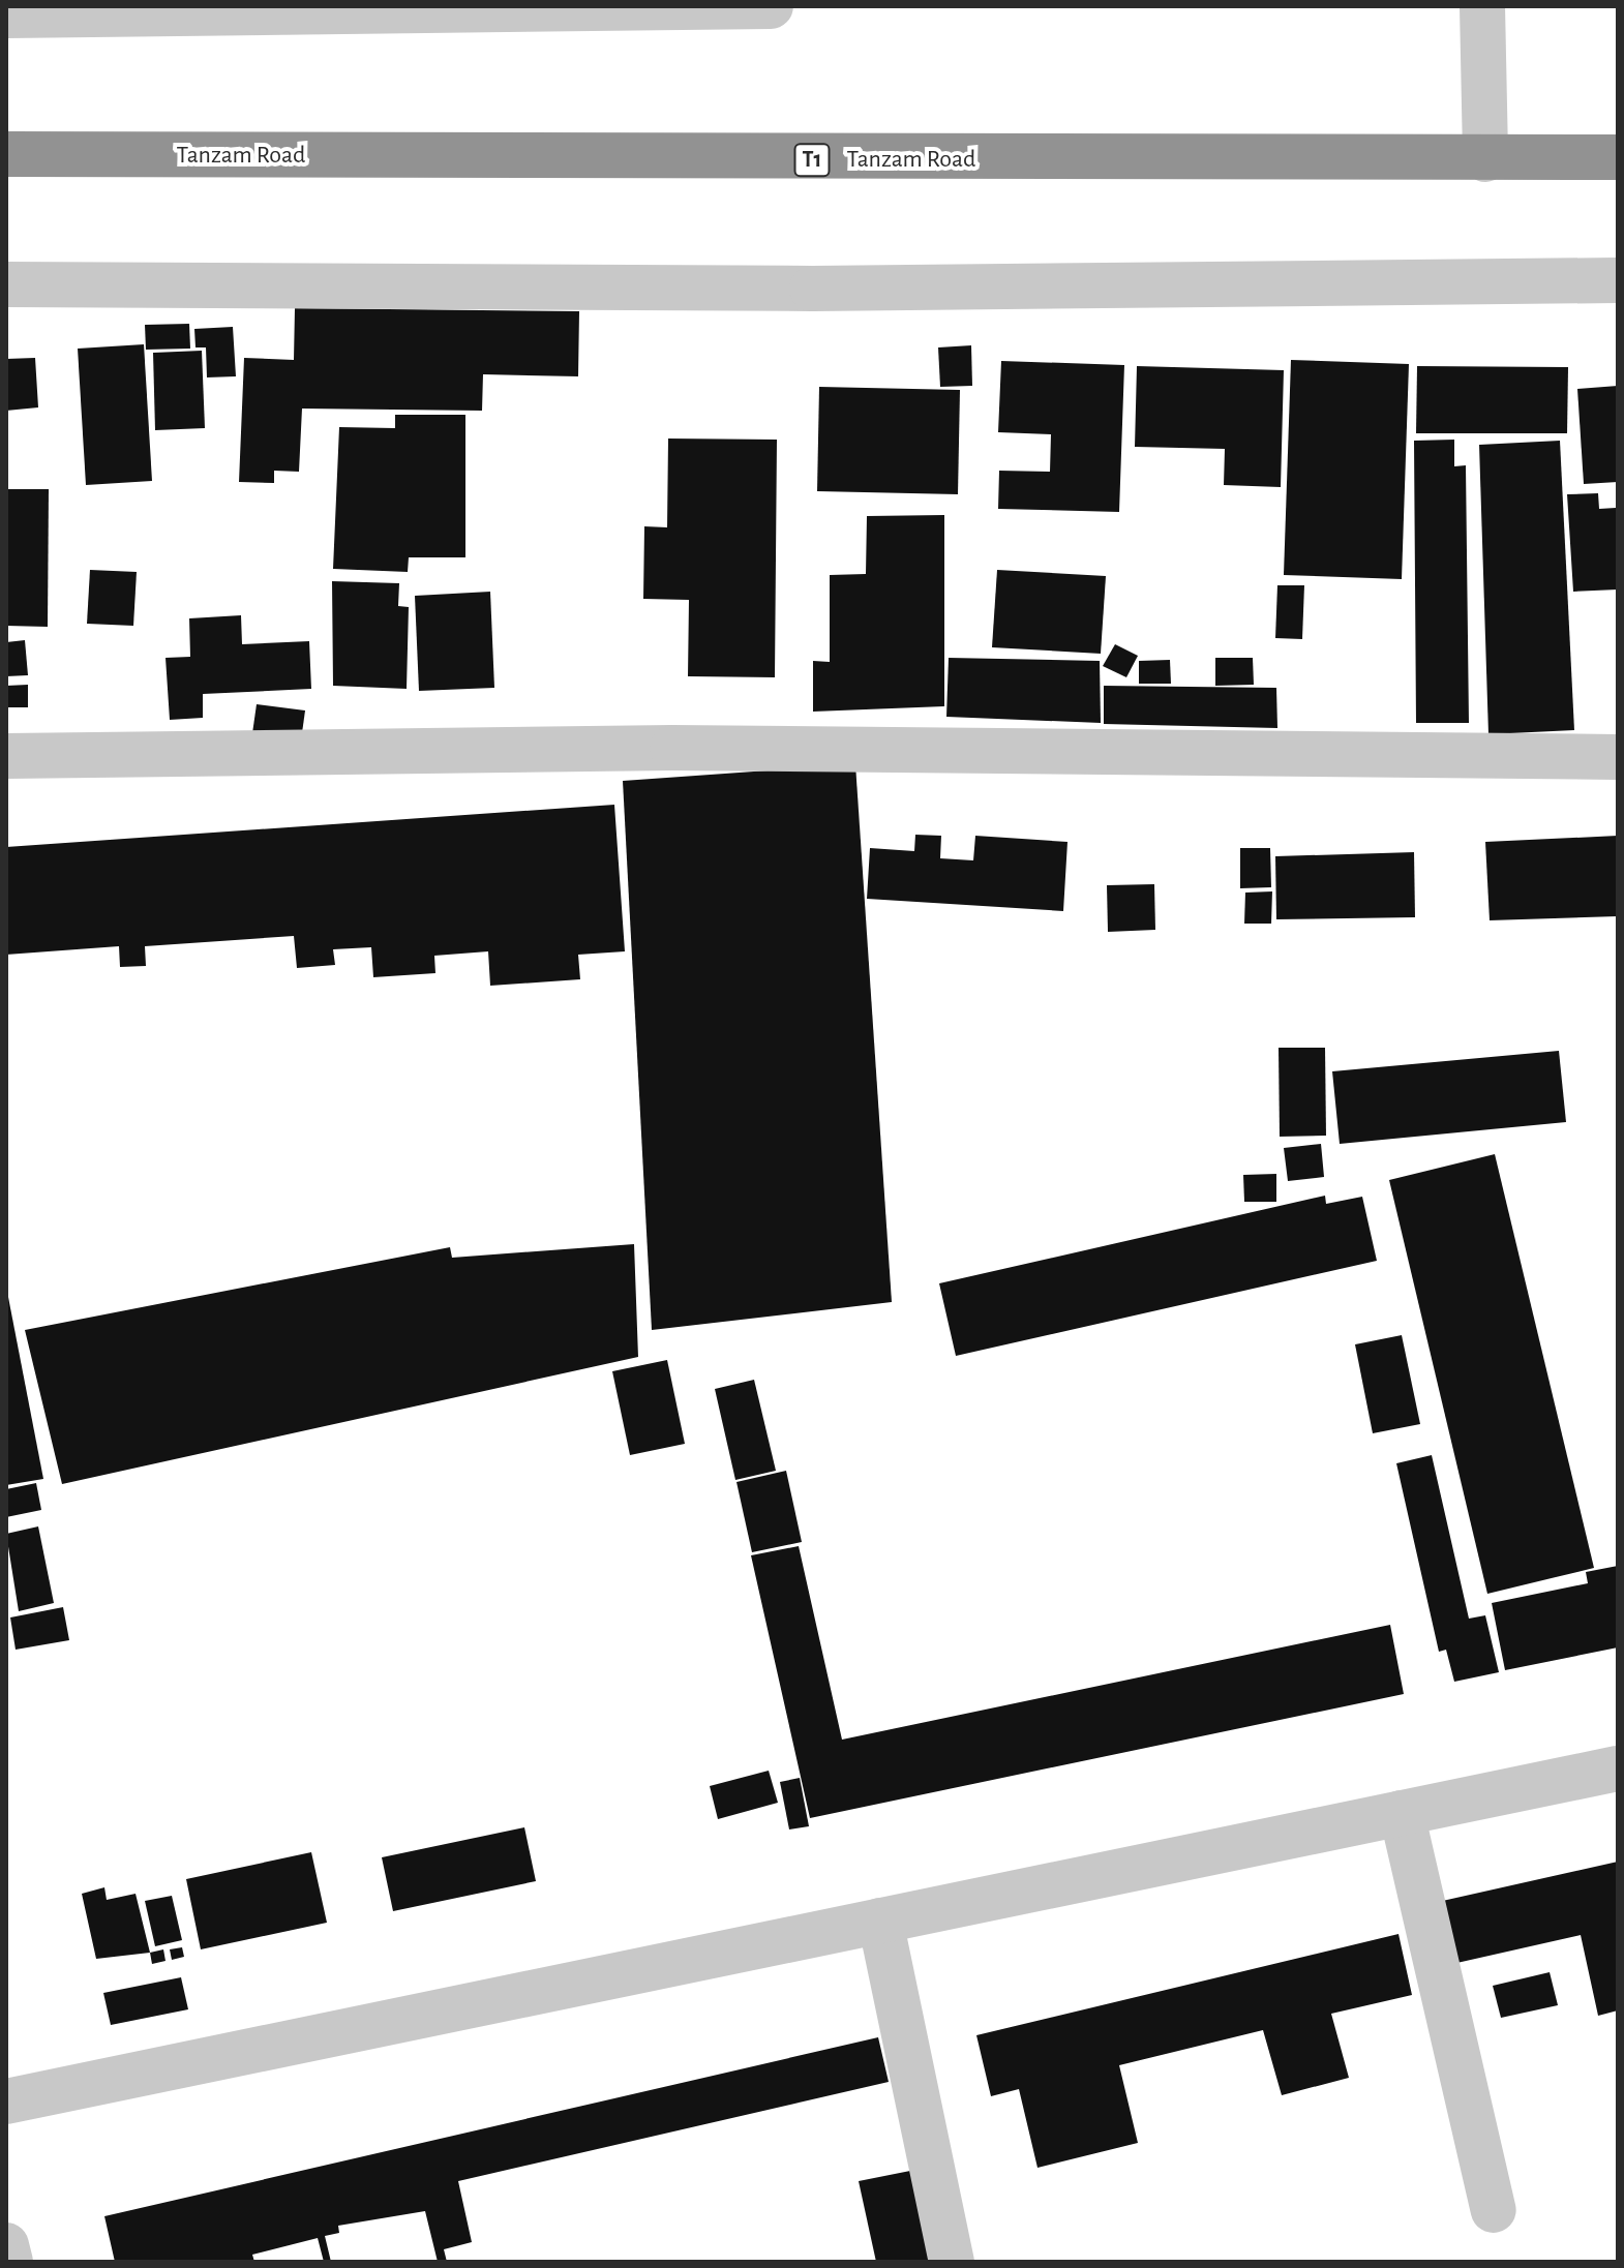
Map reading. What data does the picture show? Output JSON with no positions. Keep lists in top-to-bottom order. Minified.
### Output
{"streets":{"highway":["Tanzam Road","T1"]}}
